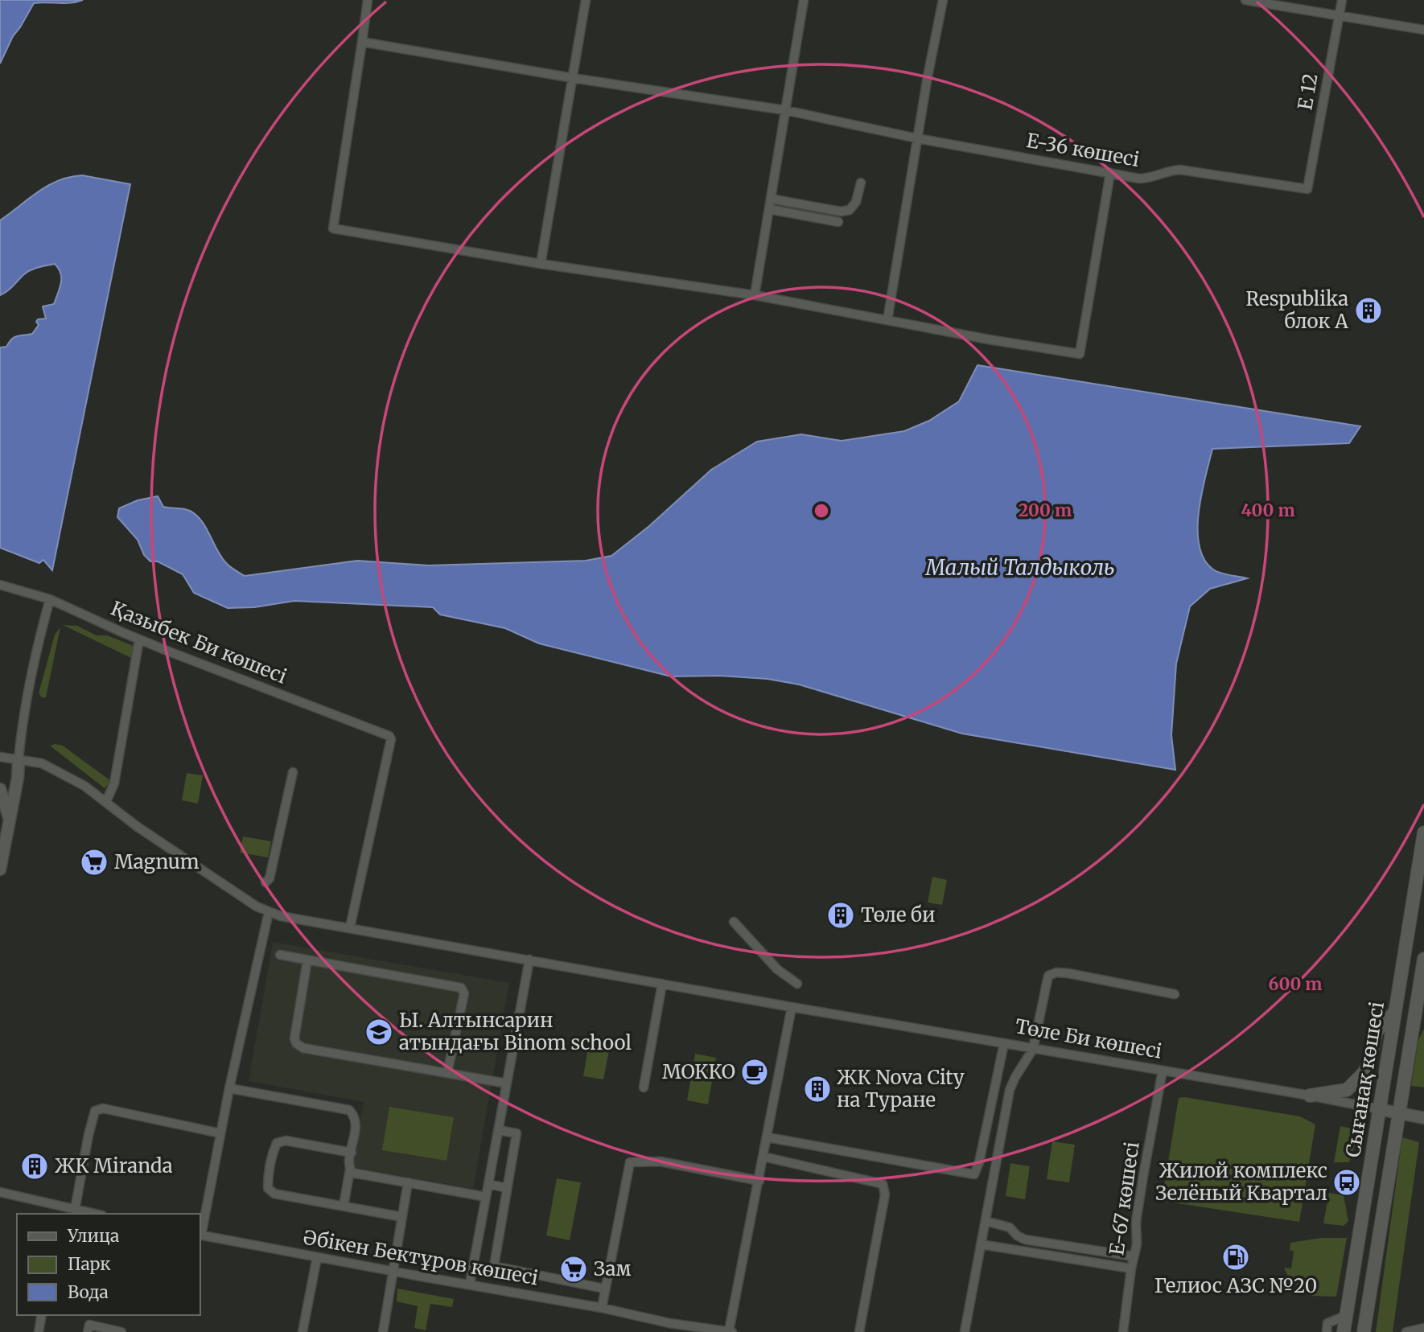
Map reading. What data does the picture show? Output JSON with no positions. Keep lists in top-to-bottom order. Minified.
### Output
{"streets":{"main road":["Сығанақ көшесі"],"street":["E 12","Е-36 көшесі","Қазыбек Би көшесі","Төле Би көшесі","Е-67 көшесі","Әбікен Бектұров көшесі"]},"crossings":[["E 12","Е-36 көшесі"],["Қазыбек Би көшесі","Төле Би көшесі"],["Төле Би көшесі","Сығанақ көшесі"],["Төле Би көшесі","Е-67 көшесі"]],"water":["Малый Талдыколь"],"places":{"building":["Respublika блок А","Төле би","ЖК Nova City на Туране","ЖК Miranda"],"supermarket":["Magnum","Зам"],"school or university":["Ы. Алтынсарин атындағы Binom school"],"cafe":["МОККО"],"bus stop":["Жилой комплекс Зелёный Квартал"],"fuel station":["Гелиос АЗС №20"]},"legend":["Улица","Парк","Вода"],"rings":["200 m","400 m","600 m"]}
